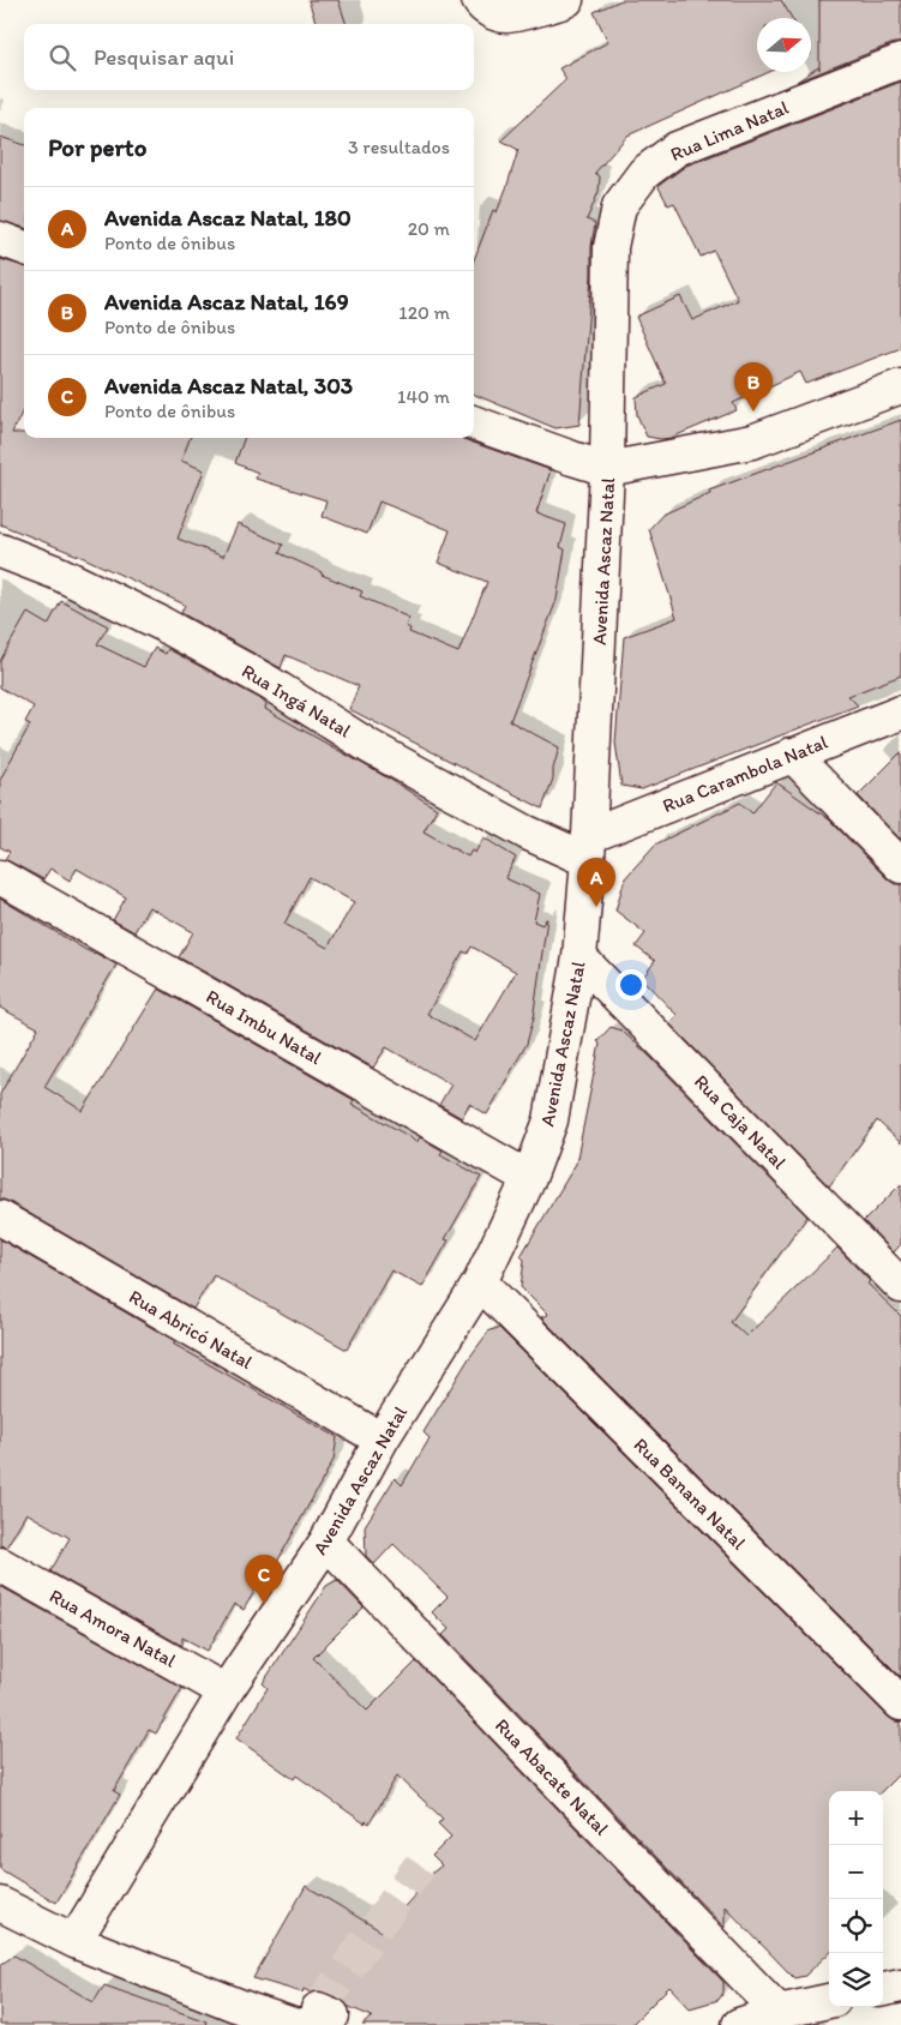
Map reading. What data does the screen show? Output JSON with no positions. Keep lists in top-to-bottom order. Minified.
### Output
{"streets":{"street":["Rua Lima Natal","Avenida Ascaz Natal","Rua Ingá Natal","Rua Carambola Natal","Rua Imbu Natal","Rua Caja Natal","Rua Abricó Natal","Rua Banana Natal","Rua Amora Natal","Rua Abacate Natal"]},"crossings":[["Rua Lima Natal","Avenida Ascaz Natal"],["Avenida Ascaz Natal","Rua Ingá Natal"],["Avenida Ascaz Natal","Rua Carambola Natal"],["Avenida Ascaz Natal","Rua Imbu Natal"],["Avenida Ascaz Natal","Rua Caja Natal"],["Avenida Ascaz Natal","Rua Abricó Natal"],["Avenida Ascaz Natal","Rua Banana Natal"],["Avenida Ascaz Natal","Rua Amora Natal"],["Avenida Ascaz Natal","Rua Abacate Natal"],["Rua Ingá Natal","Rua Carambola Natal"]],"north":"right","page":{"search":"Pesquisar aqui","heading":["Por perto","3 resultados"],"list":[{"mark":"A","name":"Avenida Ascaz Natal, 180","note":"Ponto de ônibus","value":"20 m"},{"mark":"B","name":"Avenida Ascaz Natal, 169","note":"Ponto de ônibus","value":"120 m"},{"mark":"C","name":"Avenida Ascaz Natal, 303","note":"Ponto de ônibus","value":"140 m"}],"pins":["B","A","C"],"map_buttons":["+","−"]}}
